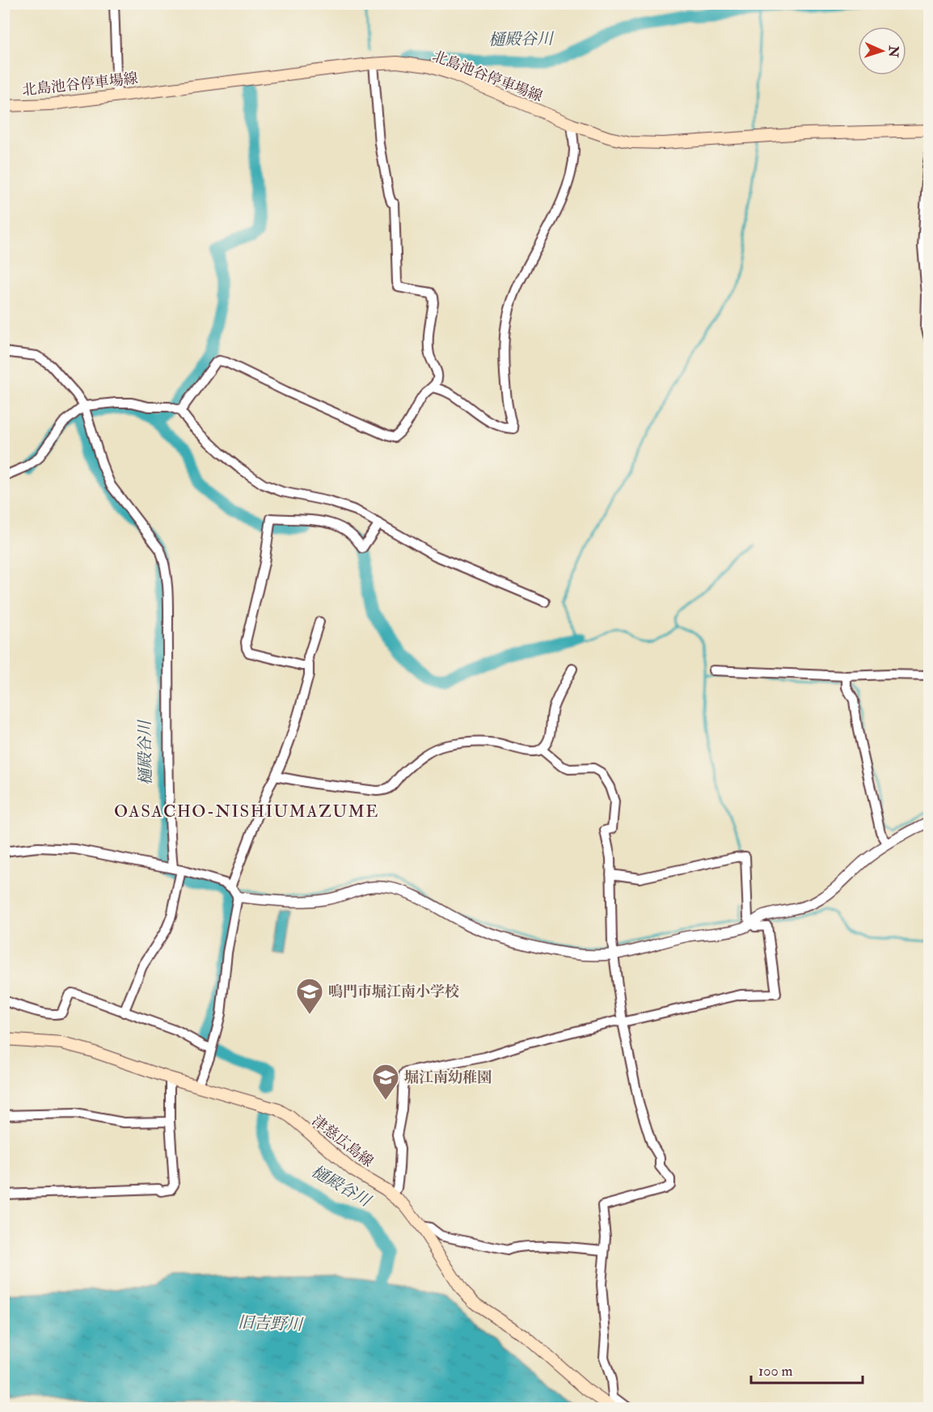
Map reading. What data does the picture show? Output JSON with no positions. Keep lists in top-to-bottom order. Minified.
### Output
{"streets":{"main road":["北島池谷停車場線","津慈広島線"]},"districts":["OASACHO-NISHIUMAZUME"],"water":["樋殿谷川","旧吉野川"],"places":{"school or university":["鳴門市堀江南小学校","堀江南幼稚園"]},"scale_bar":"100 m","north":"right"}
